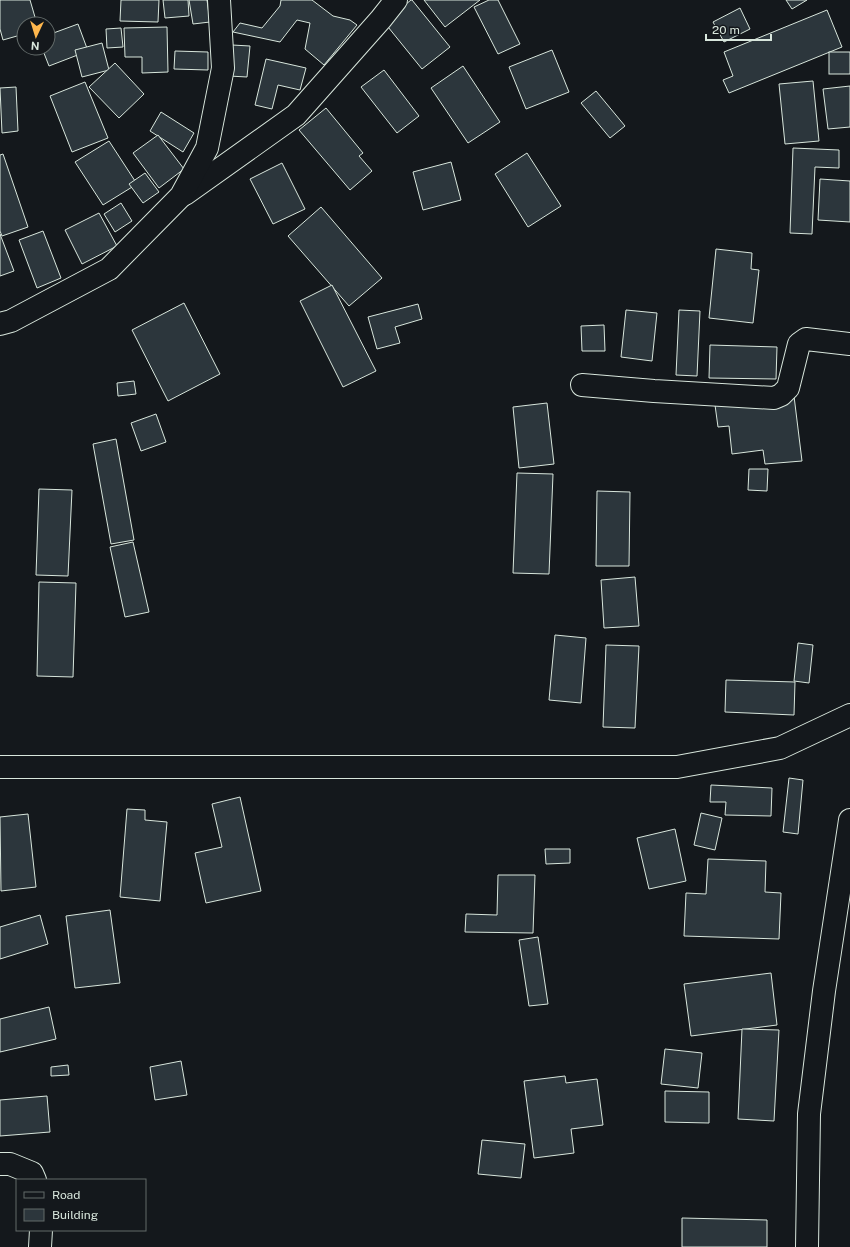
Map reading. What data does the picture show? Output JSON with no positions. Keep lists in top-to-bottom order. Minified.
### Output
{"legend":["Road","Building"],"scale_bar":"20 m","north":"bottom"}
